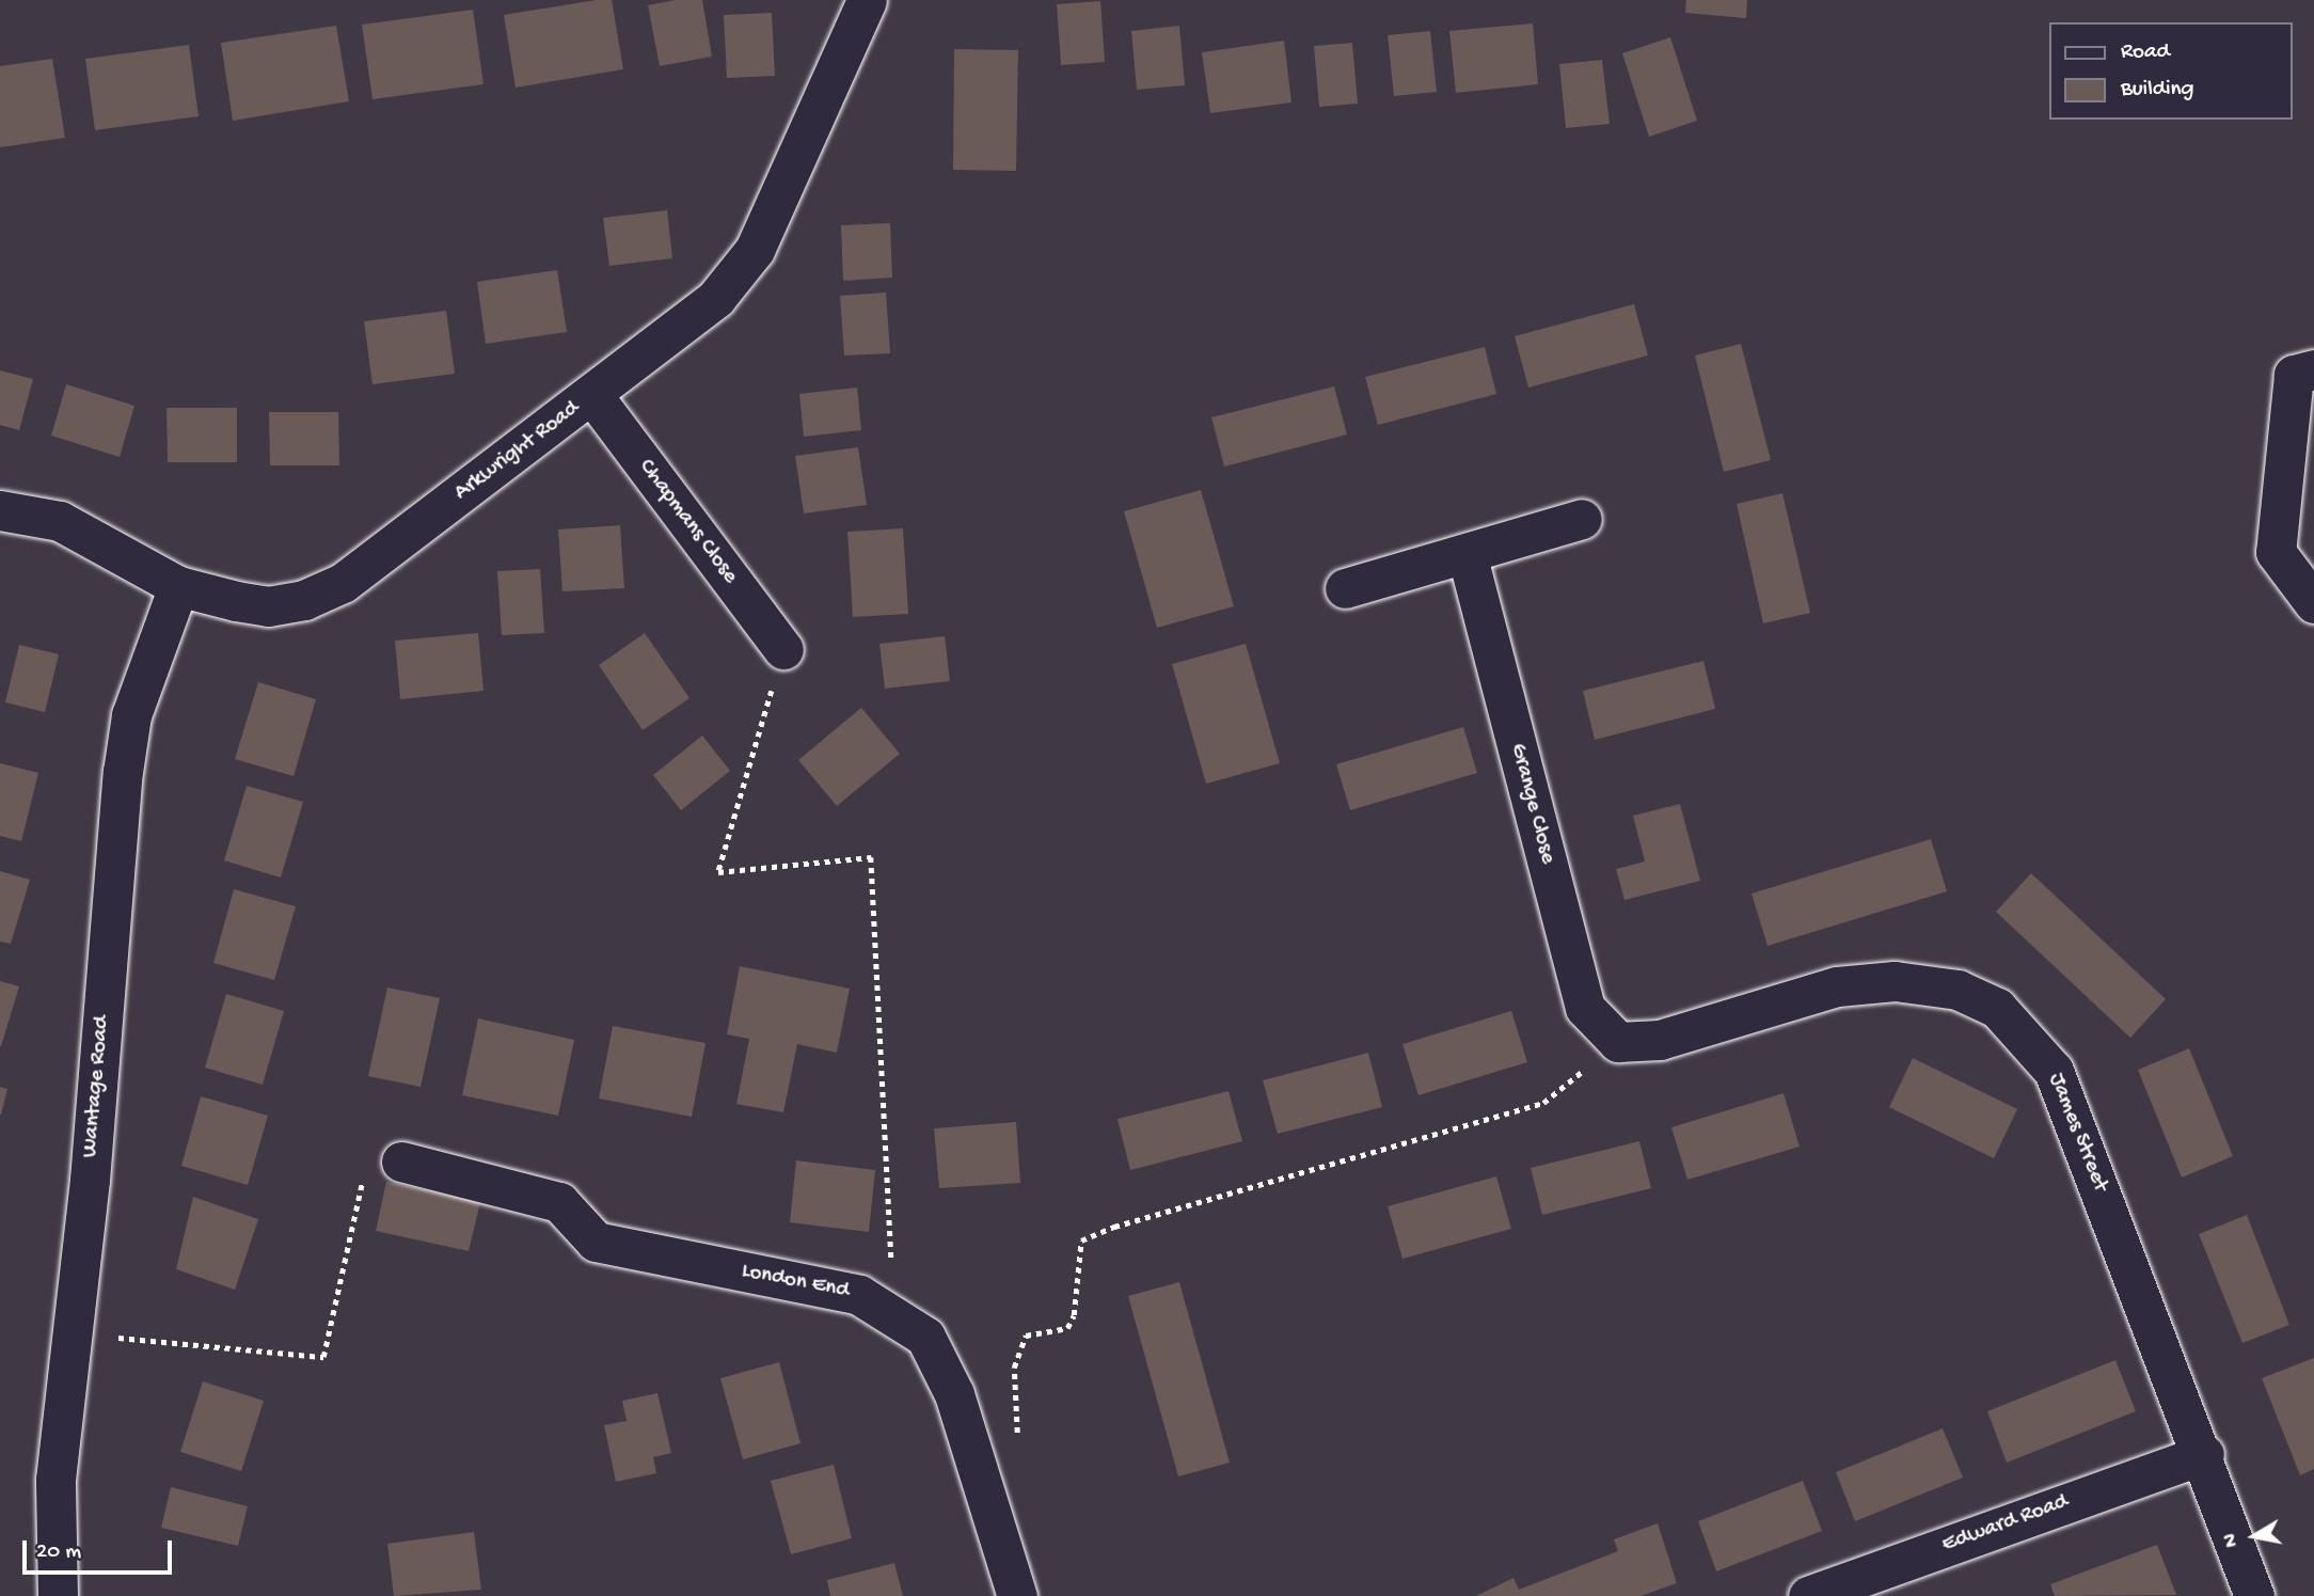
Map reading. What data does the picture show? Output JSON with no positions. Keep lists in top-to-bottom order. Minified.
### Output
{"streets":{"street":["Arkwright Road","Chapmans Close","Grange Close","Wantage Road","James Street","London End","Edward Road"]},"crossings":[["Arkwright Road","Chapmans Close"],["Arkwright Road","Wantage Road"],["Grange Close","James Street"],["James Street","Edward Road"]],"legend":["Road","Building"],"scale_bar":"20 m","north":"left"}
